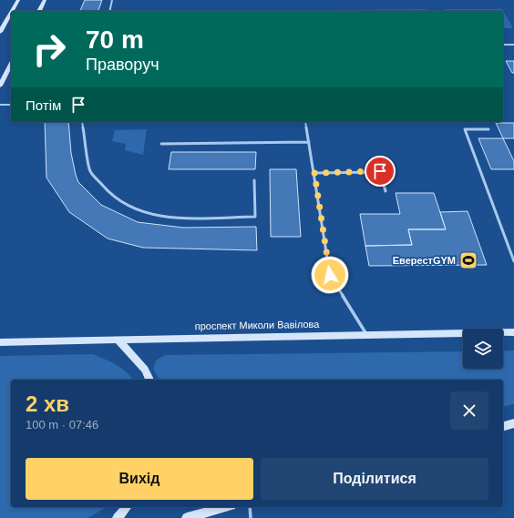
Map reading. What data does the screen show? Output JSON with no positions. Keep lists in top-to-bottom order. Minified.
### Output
{"streets":{"main road":["проспект Миколи Вавілова"]},"places":{"sports":["ЕверестGYM"]},"page":{"turn":["70 m","Праворуч"],"then":"Потім","heading":["2 хв","100 m · 07:46"],"buttons":["Вихід","Поділитися"]}}
